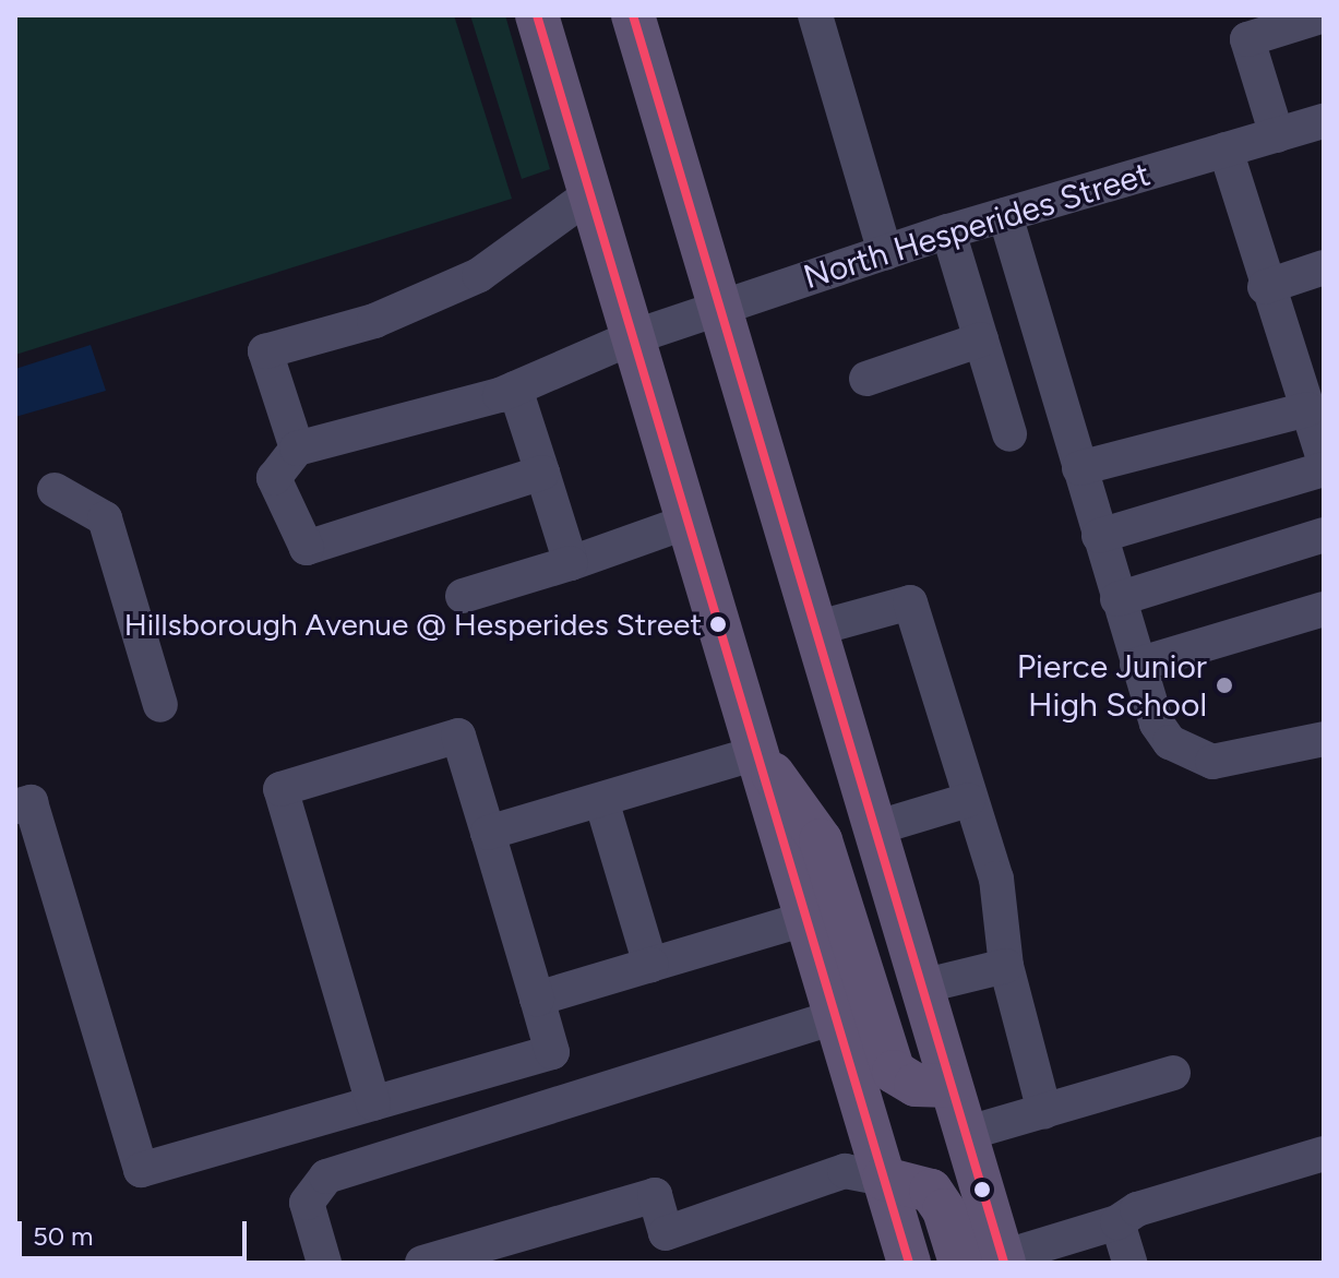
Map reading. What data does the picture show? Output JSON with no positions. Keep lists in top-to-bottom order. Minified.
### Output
{"streets":{"street":["North Hesperides Street"]},"places":["Hillsborough Avenue @ Hesperides Street","Pierce Junior High School"],"scale_bar":"50 m"}
